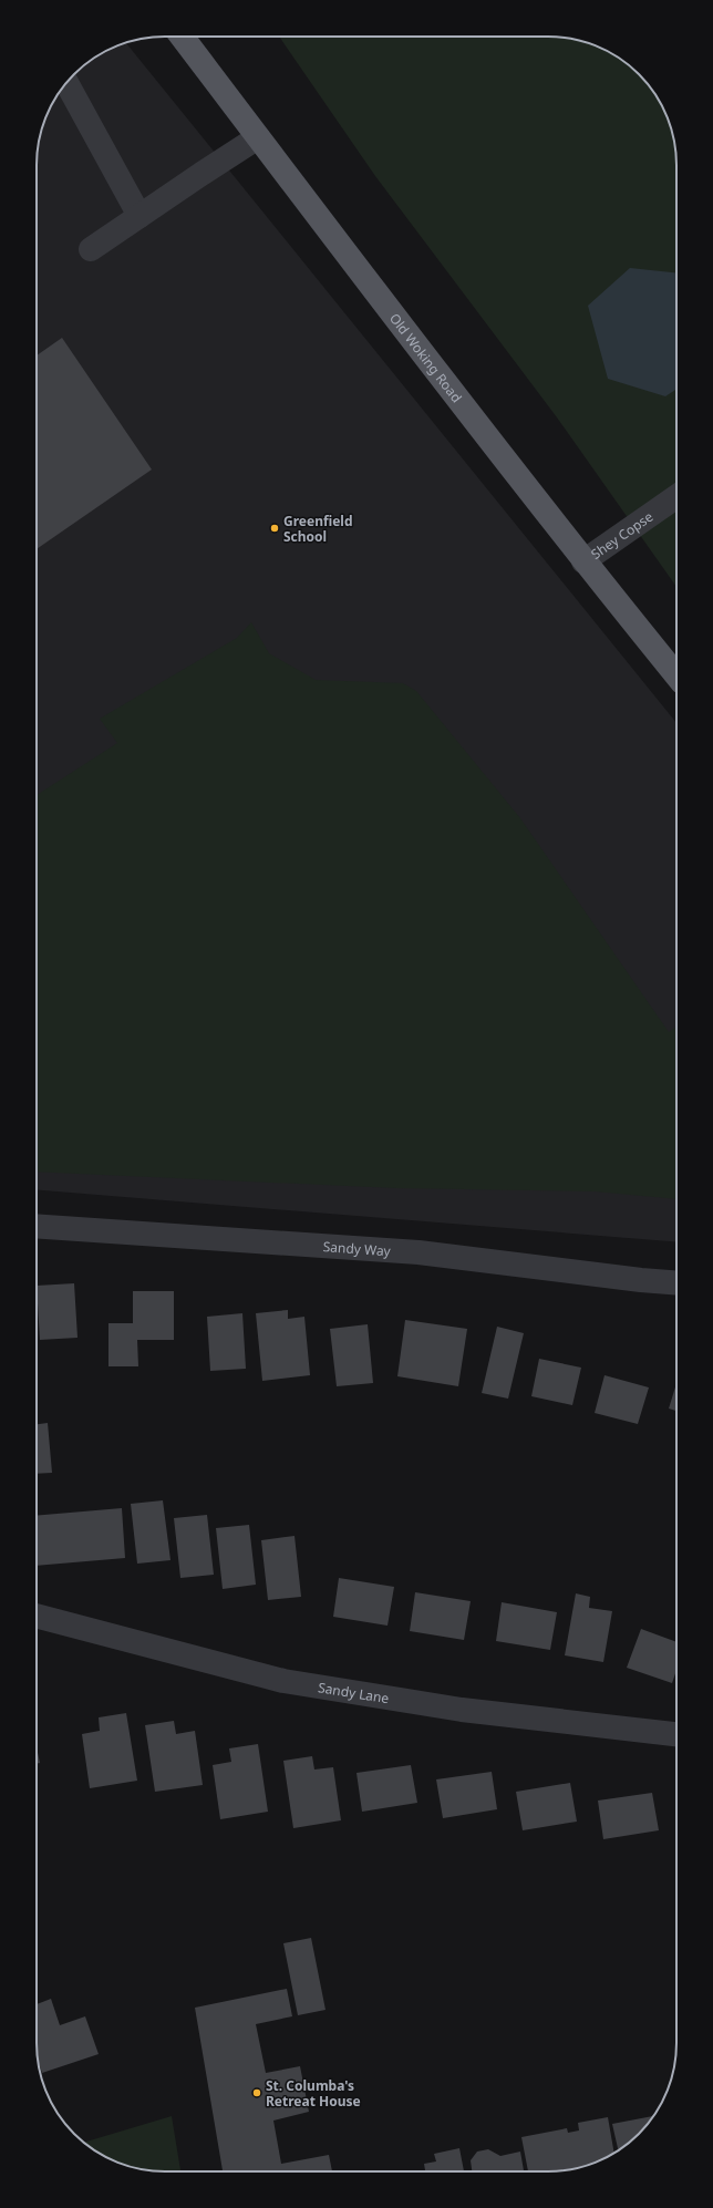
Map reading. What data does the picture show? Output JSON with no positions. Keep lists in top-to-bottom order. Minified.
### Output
{"streets":{"main road":["Old Woking Road"],"street":["Shey Copse","Sandy Way","Sandy Lane"]},"crossings":[["Old Woking Road","Shey Copse"]],"places":["Greenfield School","St. Columba's Retreat House"]}
